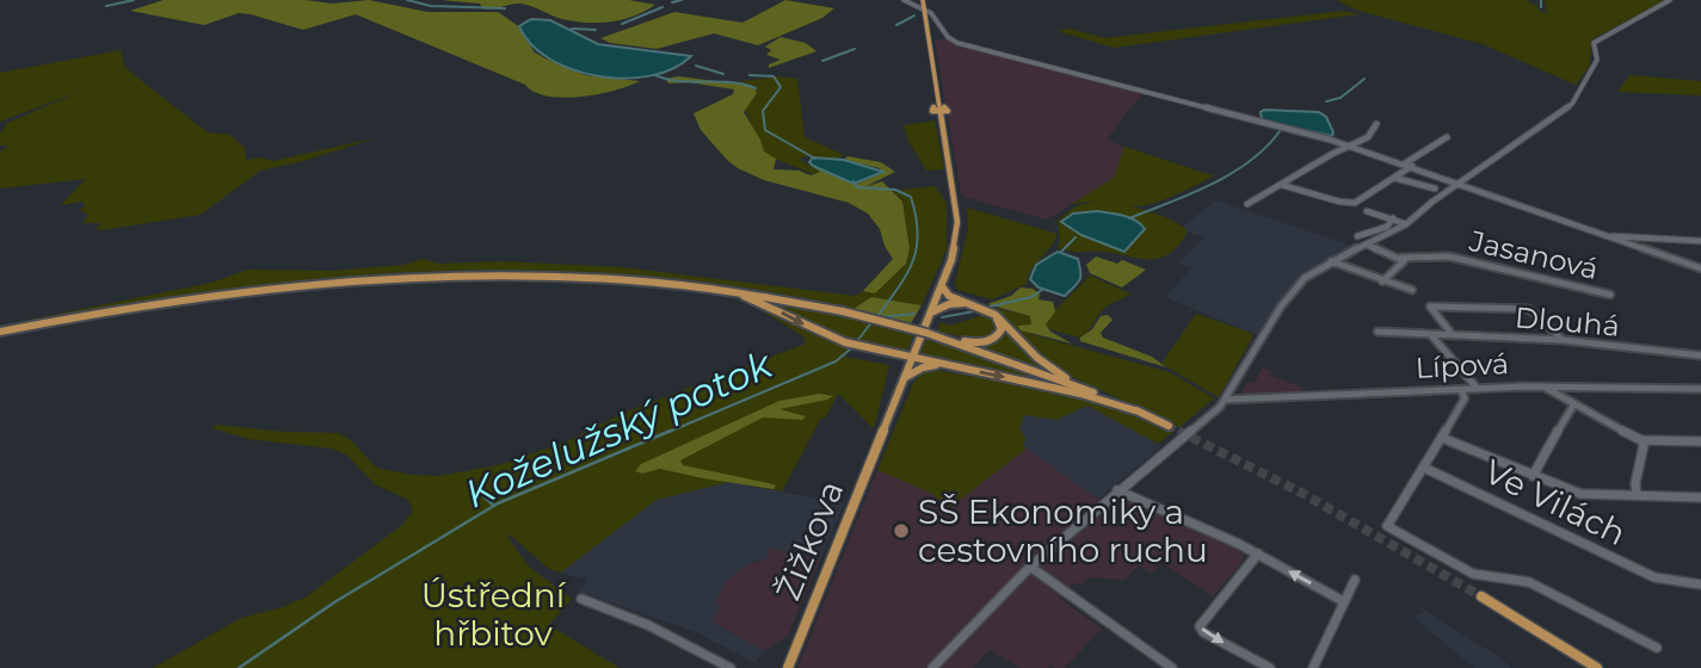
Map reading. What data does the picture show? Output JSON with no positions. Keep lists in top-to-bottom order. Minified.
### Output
{"streets":{"main road":["Žižkova"],"street":["Jasanová","Dlouhá","Lípová","Ve Vilách"]},"water":["Koželužský potok"],"parks":["Ústřední hřbitov"],"places":["SŠ Ekonomiky a cestovního ruchu"]}
